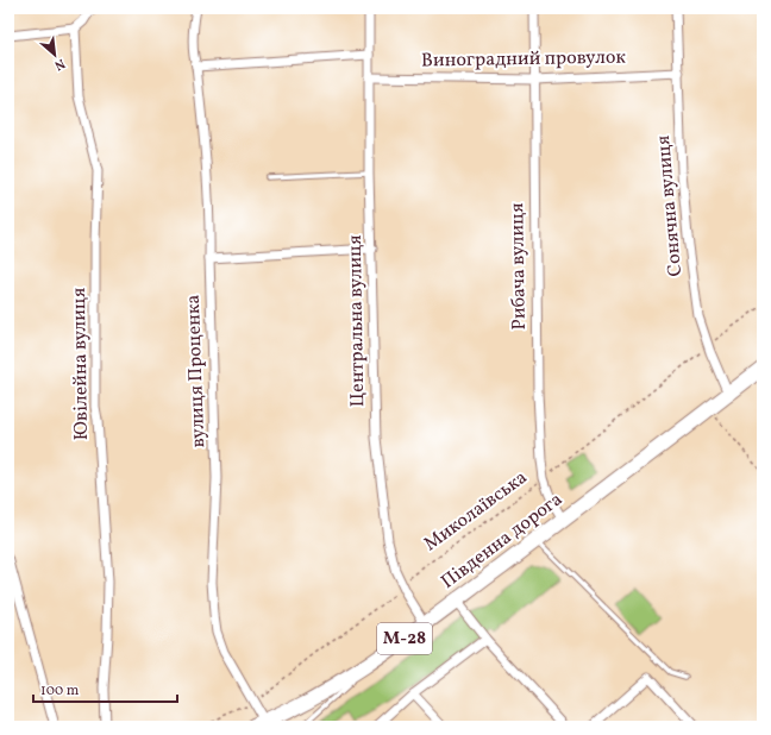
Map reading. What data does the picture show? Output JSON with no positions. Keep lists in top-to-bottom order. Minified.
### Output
{"streets":{"highway":["Південна дорога","М-28"],"street":["Виноградний провулок","Сонячна вулиця","Рибача вулиця","Центральна вулиця","Ювілейна вулиця","вулиця Проценка"],"path":["Миколаївська"]},"crossings":[["Виноградний провулок","Сонячна вулиця"],["Виноградний провулок","Рибача вулиця"],["Виноградний провулок","Центральна вулиця"],["Сонячна вулиця","Миколаївська"],["Сонячна вулиця","Південна дорога"],["Рибача вулиця","Миколаївська"],["Рибача вулиця","Південна дорога"],["Центральна вулиця","Миколаївська"],["Центральна вулиця","Південна дорога"],["вулиця Проценка","Миколаївська"],["вулиця Проценка","Південна дорога"]],"scale_bar":"100 m","north":"bottom right"}
